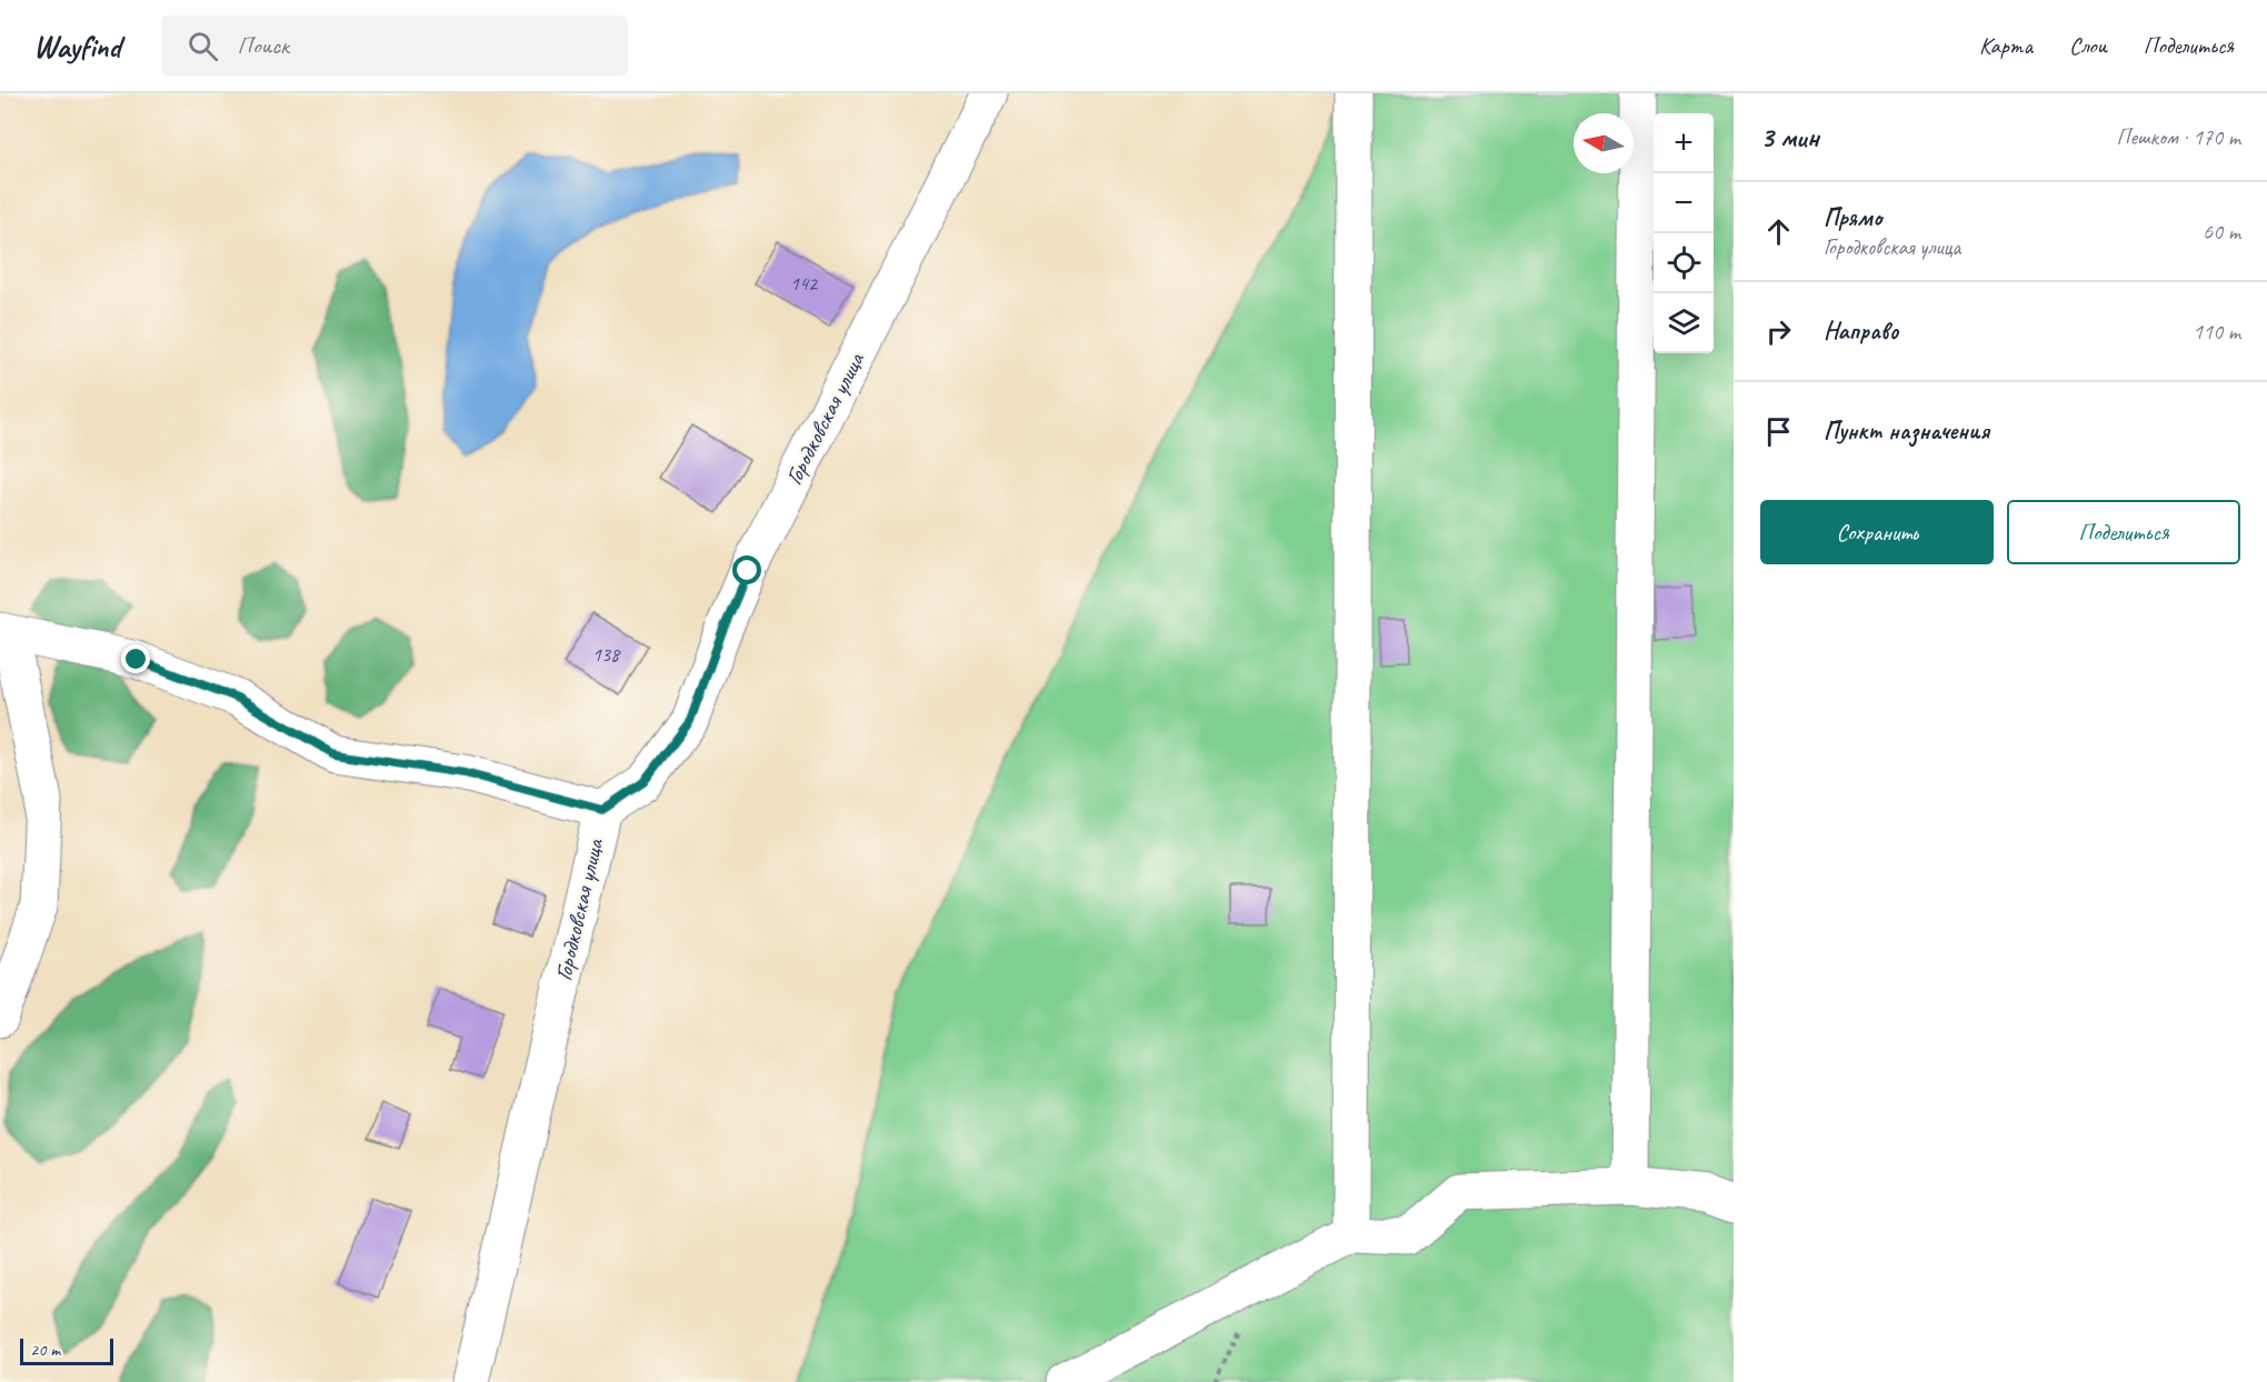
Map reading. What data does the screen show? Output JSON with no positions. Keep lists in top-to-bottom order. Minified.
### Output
{"streets":{"street":["Городковская улица"]},"house_numbers":["142","138"],"scale_bar":"20 m","north":"left","page":{"header":"Wayfind","search":"Поиск","nav":["Карта","Слои","Поделиться"],"heading":["3 мин","Пешком · 170 m"],"map_buttons":["+","−"],"list":[["Прямо","Городковская улица","60 m"],["Направо","110 m"],"Пункт назначения"],"buttons":["Сохранить","Поделиться"],"scale":"20 m"}}
